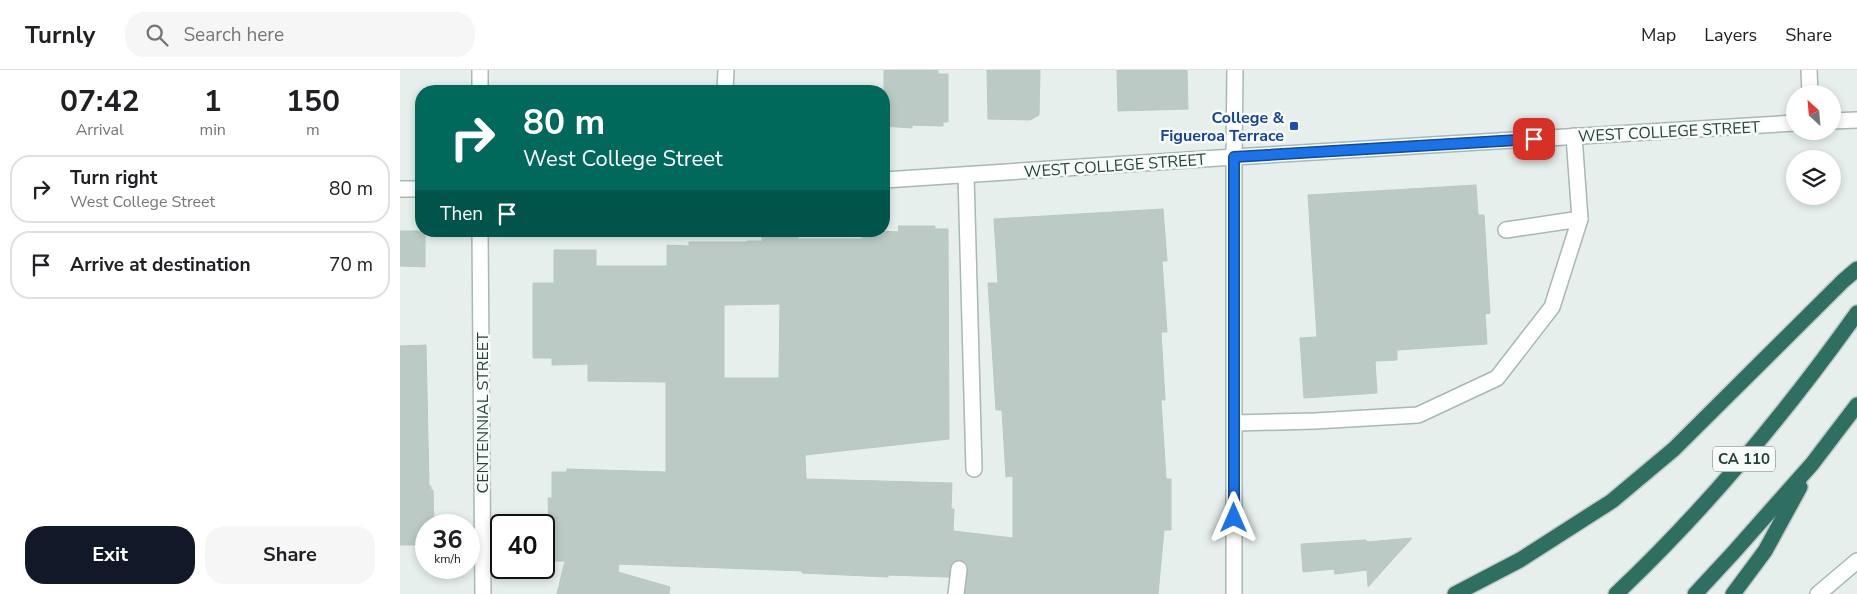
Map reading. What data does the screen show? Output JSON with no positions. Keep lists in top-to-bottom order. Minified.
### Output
{"streets":{"highway":["CA 110"],"street":["WEST COLLEGE STREET","CENTENNIAL STREET"]},"places":{"transit":["College & Figueroa Terrace"]},"north":"top left","page":{"header":"Turnly","search":"Search here","nav":["Map","Layers","Share"],"eta":["07:42","Arrival","1","min","150","m"],"turn":["80 m","West College Street"],"list":[{"name":"Turn right","note":"West College Street","value":"80 m"},{"name":"Arrive at destination","value":"70 m"}],"then":"Then","speed":"36 km/h","limit":"40","buttons":["Exit","Share"]}}
